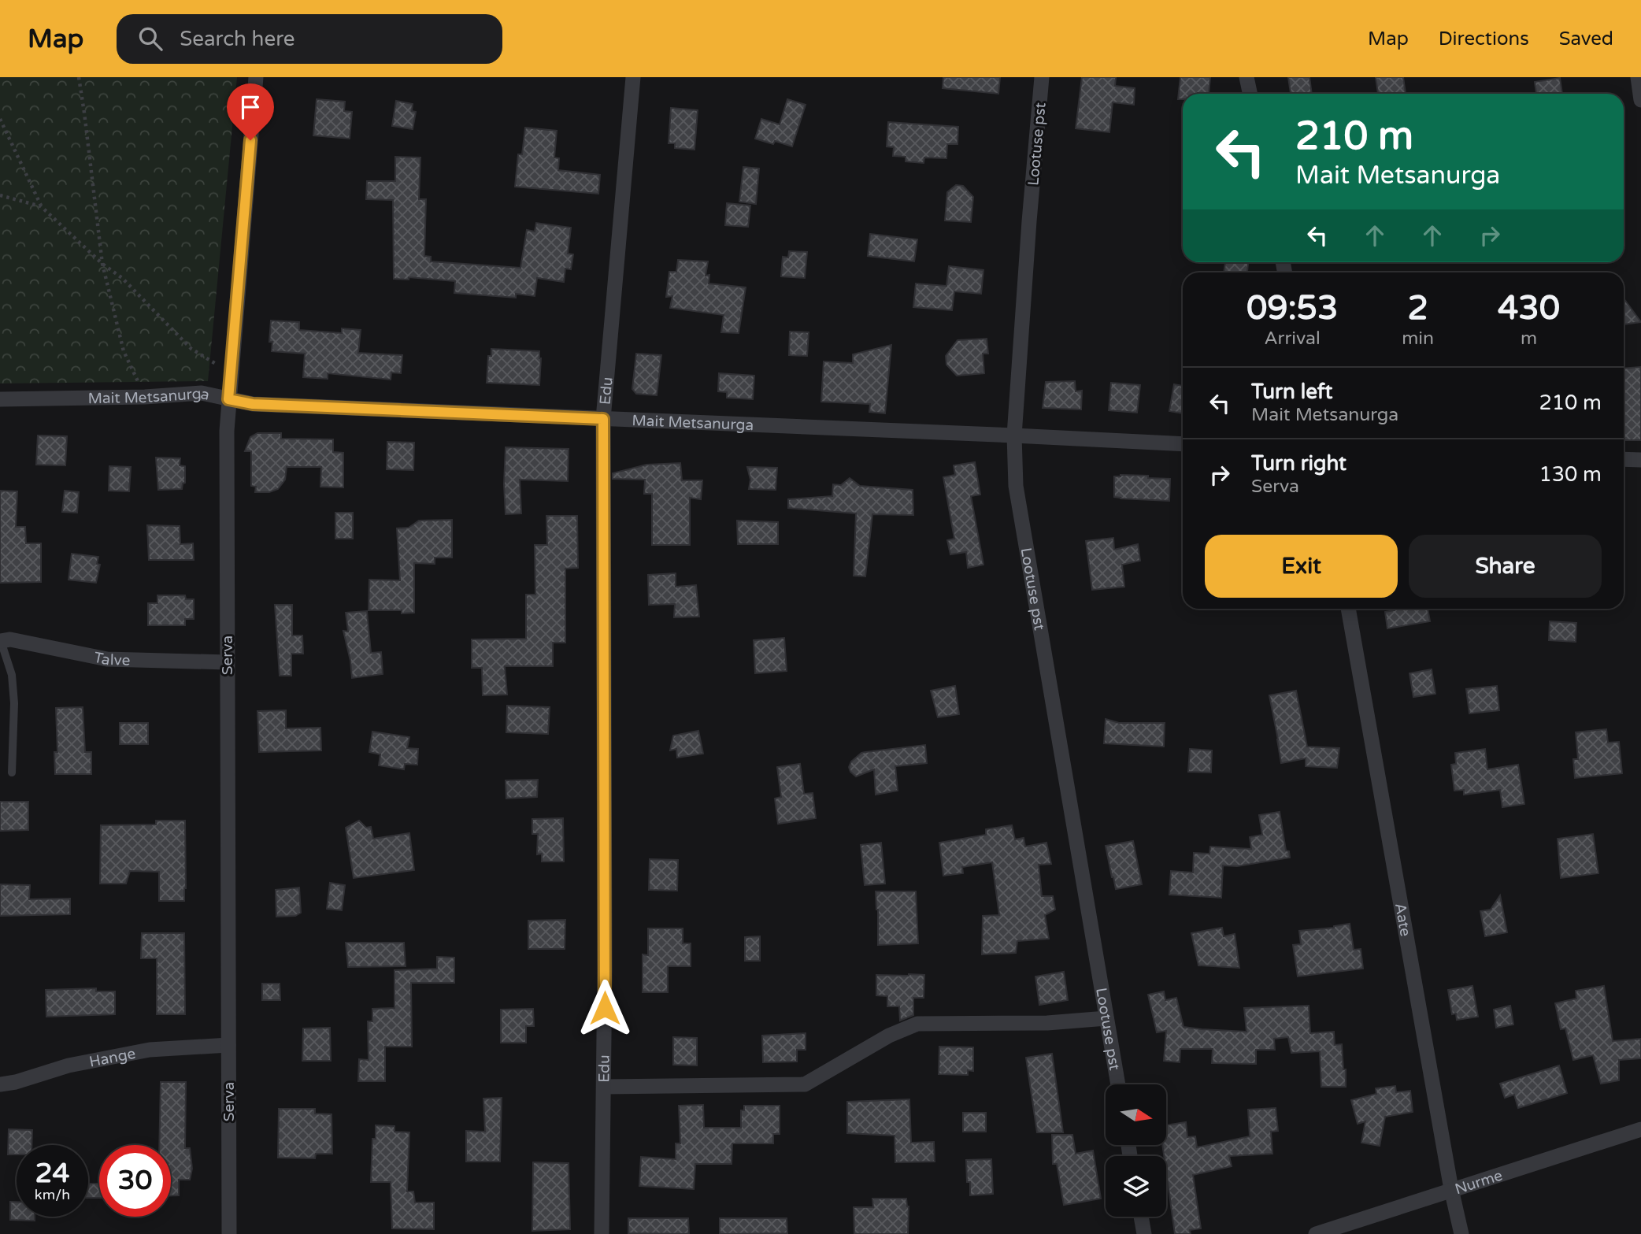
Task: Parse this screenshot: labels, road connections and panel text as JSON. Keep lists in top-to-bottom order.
{
  "streets": {
    "street": [
      "Lootuse pst",
      "Edu",
      "Mait Metsanurga",
      "Serva",
      "Talve",
      "Aate",
      "Hange",
      "Nurme"
    ]
  },
  "crossings": [
    ["Lootuse pst", "Mait Metsanurga"],
    ["Edu", "Mait Metsanurga"],
    ["Mait Metsanurga", "Serva"],
    ["Serva", "Talve"],
    ["Serva", "Hange"],
    ["Aate", "Nurme"]
  ],
  "north": "right",
  "page": {
    "header": "Map",
    "search": "Search here",
    "nav": ["Map", "Directions", "Saved"],
    "turn": ["210 m", "Mait Metsanurga"],
    "eta": [
      "09:53",
      "Arrival",
      "2",
      "min",
      "430",
      "m"
    ],
    "list": [
      {
        "name": "Turn left",
        "note": "Mait Metsanurga",
        "value": "210 m"
      },
      {
        "name": "Turn right",
        "note": "Serva",
        "value": "130 m"
      }
    ],
    "buttons": ["Exit", "Share"],
    "speed": "24 km/h",
    "limit": "30"
  }
}
